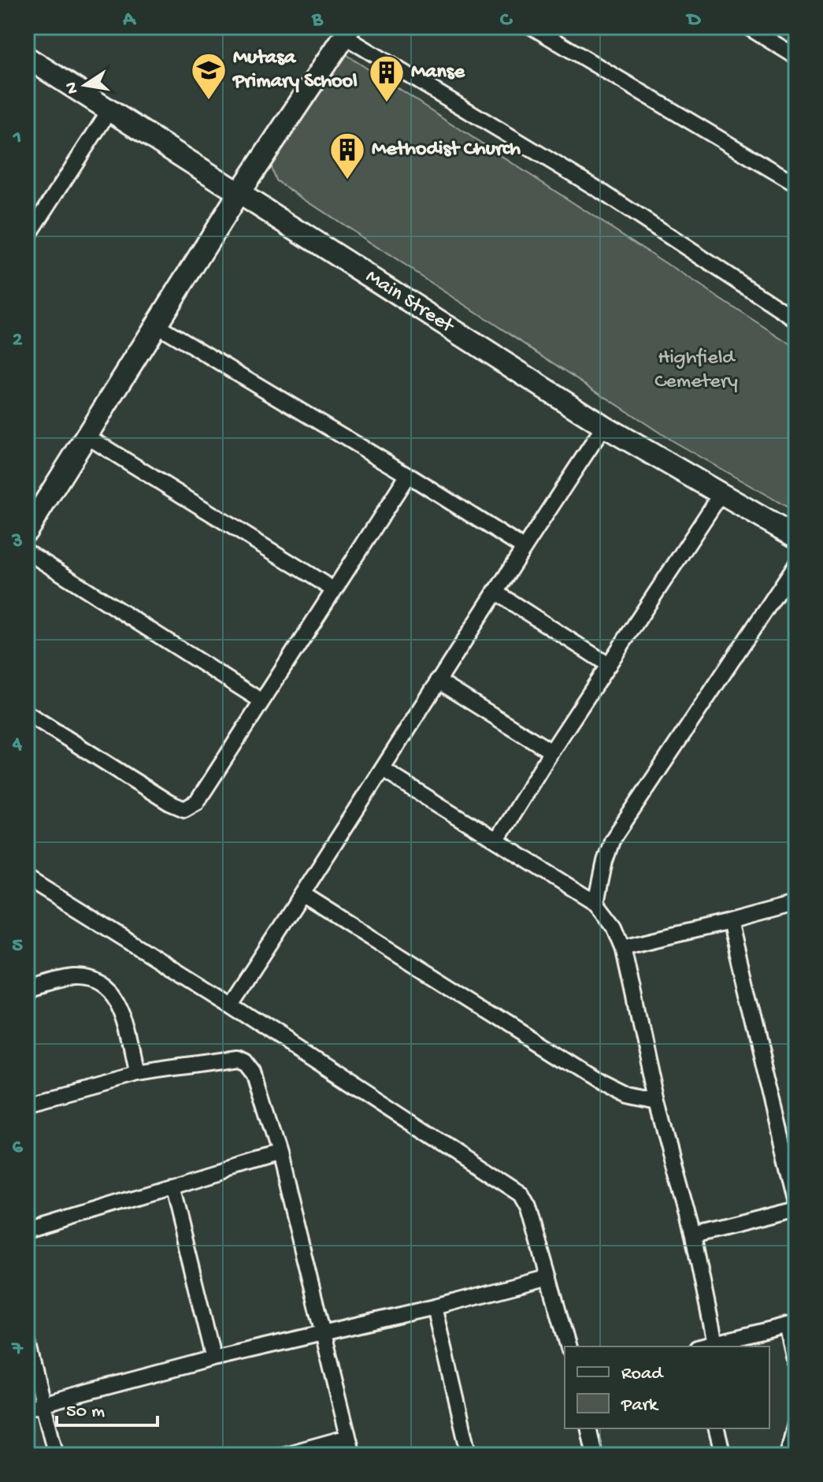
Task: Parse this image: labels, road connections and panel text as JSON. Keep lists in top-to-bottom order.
{
  "streets": {
    "street": ["Main Street"]
  },
  "parks": ["Highfield Cemetery"],
  "places": {
    "school or university": ["Mutasa Primary School"],
    "building": ["Manse", "Methodist Church"]
  },
  "legend": ["Road", "Park"],
  "scale_bar": "50 m",
  "north": "left",
  "grid": {
    "columns": [
      "A",
      "B",
      "C",
      "D"
    ],
    "rows": [
      "1",
      "2",
      "3",
      "4",
      "5",
      "6",
      "7"
    ]
  }
}
